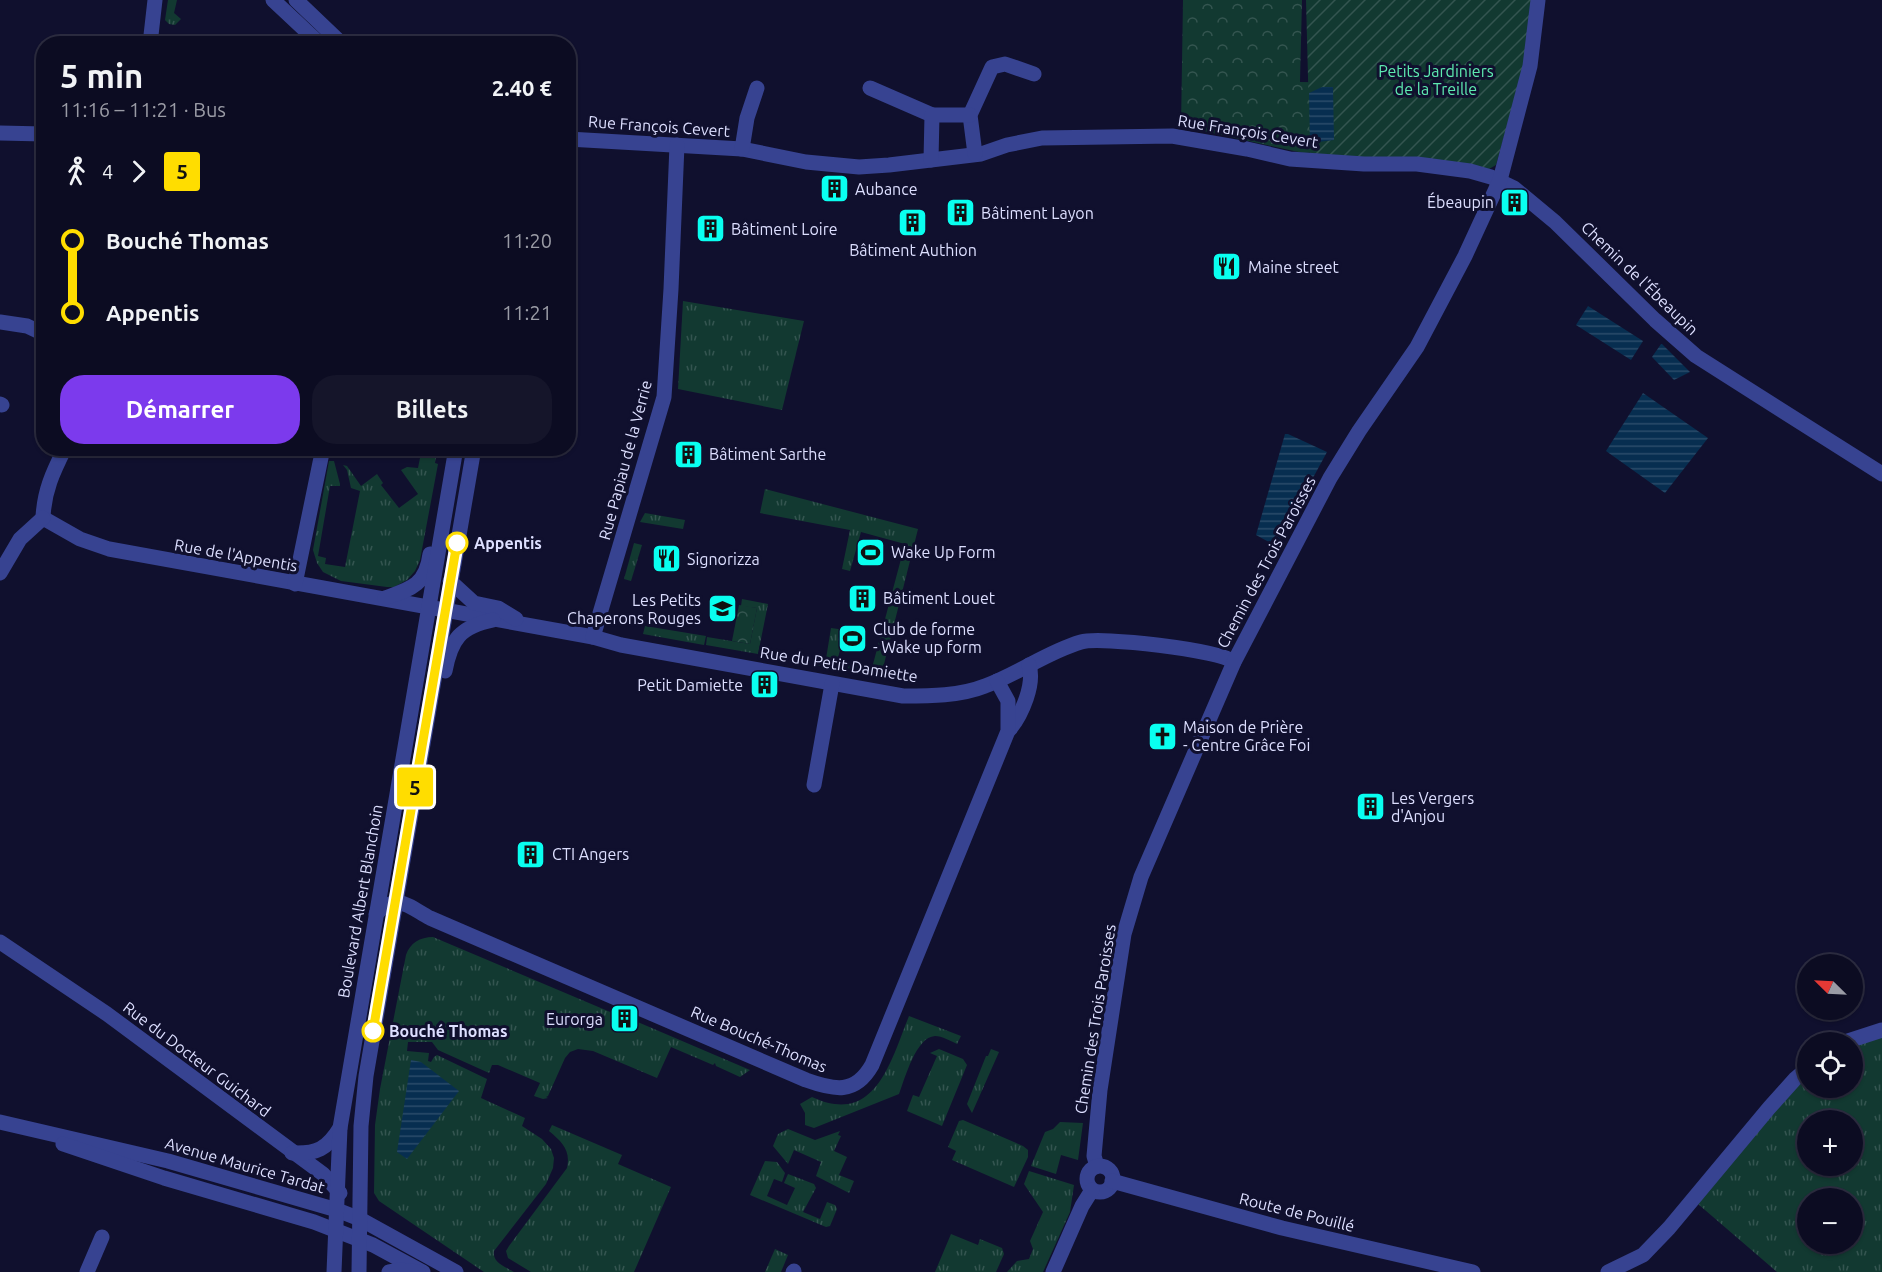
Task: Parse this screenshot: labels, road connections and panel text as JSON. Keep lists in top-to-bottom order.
{
  "streets": {
    "street": [
      "Rue François Cevert",
      "Chemin de l'Ébeaupin",
      "Rue Papiau de la Verrie",
      "Rue de l'Appentis",
      "Chemin des Trois Paroisses",
      "Rue du Petit Damiette",
      "Boulevard Albert Blanchoin",
      "Rue Bouché-Thomas",
      "Rue du Docteur Guichard",
      "Avenue Maurice Tardat",
      "Route de Pouillé"
    ]
  },
  "crossings": [
    ["Rue François Cevert", "Chemin de l'Ébeaupin"],
    ["Rue François Cevert", "Rue Papiau de la Verrie"],
    ["Rue François Cevert", "Chemin des Trois Paroisses"],
    ["Chemin de l'Ébeaupin", "Chemin des Trois Paroisses"],
    ["Rue Papiau de la Verrie", "Rue du Petit Damiette"],
    ["Rue de l'Appentis", "Rue du Petit Damiette"],
    ["Rue de l'Appentis", "Boulevard Albert Blanchoin"],
    ["Chemin des Trois Paroisses", "Rue du Petit Damiette"],
    ["Chemin des Trois Paroisses", "Route de Pouillé"],
    ["Rue du Petit Damiette", "Boulevard Albert Blanchoin"],
    ["Rue du Petit Damiette", "Rue Bouché-Thomas"],
    ["Boulevard Albert Blanchoin", "Rue Bouché-Thomas"],
    ["Boulevard Albert Blanchoin", "Rue du Docteur Guichard"],
    ["Boulevard Albert Blanchoin", "Avenue Maurice Tardat"],
    ["Rue du Docteur Guichard", "Avenue Maurice Tardat"]
  ],
  "parks": ["Petits Jardiniers de la Treille"],
  "places": {
    "building": [
      "Aubance",
      "Ébeaupin",
      "Bâtiment Layon",
      "Bâtiment Authion",
      "Bâtiment Loire",
      "Bâtiment Sarthe",
      "Bâtiment Louet",
      "Petit Damiette",
      "Les Vergers d'Anjou",
      "CTI Angers",
      "Eurorga"
    ],
    "restaurant": ["Maine street", "Signorizza"],
    "other": ["Appentis", "Bouché Thomas"],
    "sports": ["Wake Up Form", "Club de forme - Wake up form"],
    "school or university": ["Les Petits Chaperons Rouges"],
    "church": ["Maison de Prière - Centre Grâce Foi"]
  },
  "lines": ["bus line 5"],
  "north": "top left",
  "page": {
    "on_map": "5",
    "heading": ["5 min", "11:16 – 11:21 · Bus", "2.40 €"],
    "legs": ["4", "5"],
    "list": [
      {
        "name": "Bouché Thomas",
        "value": "11:20"
      },
      {
        "name": "Appentis",
        "value": "11:21"
      }
    ],
    "buttons": ["Démarrer", "Billets"],
    "map_buttons": ["+", "−"]
  }
}
